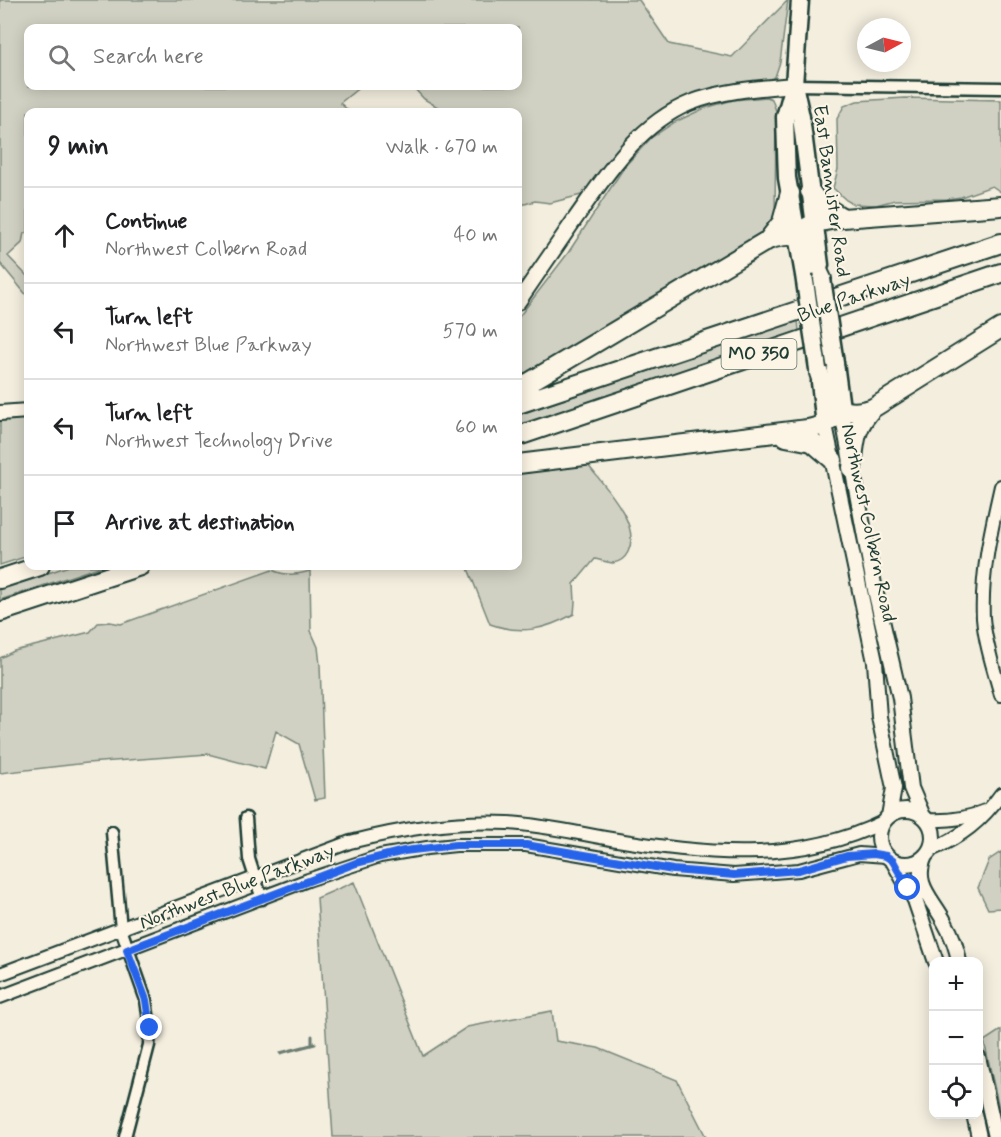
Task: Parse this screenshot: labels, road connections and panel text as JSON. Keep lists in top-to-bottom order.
{
  "streets": {
    "highway": ["Blue Parkway", "MO 350"],
    "main road": ["East Bannister Road", "Northwest Colbern Road"],
    "street": ["Northwest Blue Parkway"]
  },
  "crossings": [
    ["East Bannister Road", "Northwest Colbern Road"],
    ["Northwest Colbern Road", "Northwest Blue Parkway"]
  ],
  "north": "right",
  "page": {
    "search": "Search here",
    "heading": ["9 min", "Walk · 670 m"],
    "list": [
      ["Continue", "Northwest Colbern Road", "40 m"],
      ["Turn left", "Northwest Blue Parkway", "570 m"],
      ["Turn left", "Northwest Technology Drive", "60 m"],
      "Arrive at destination"
    ],
    "map_buttons": ["+", "−"]
  }
}
